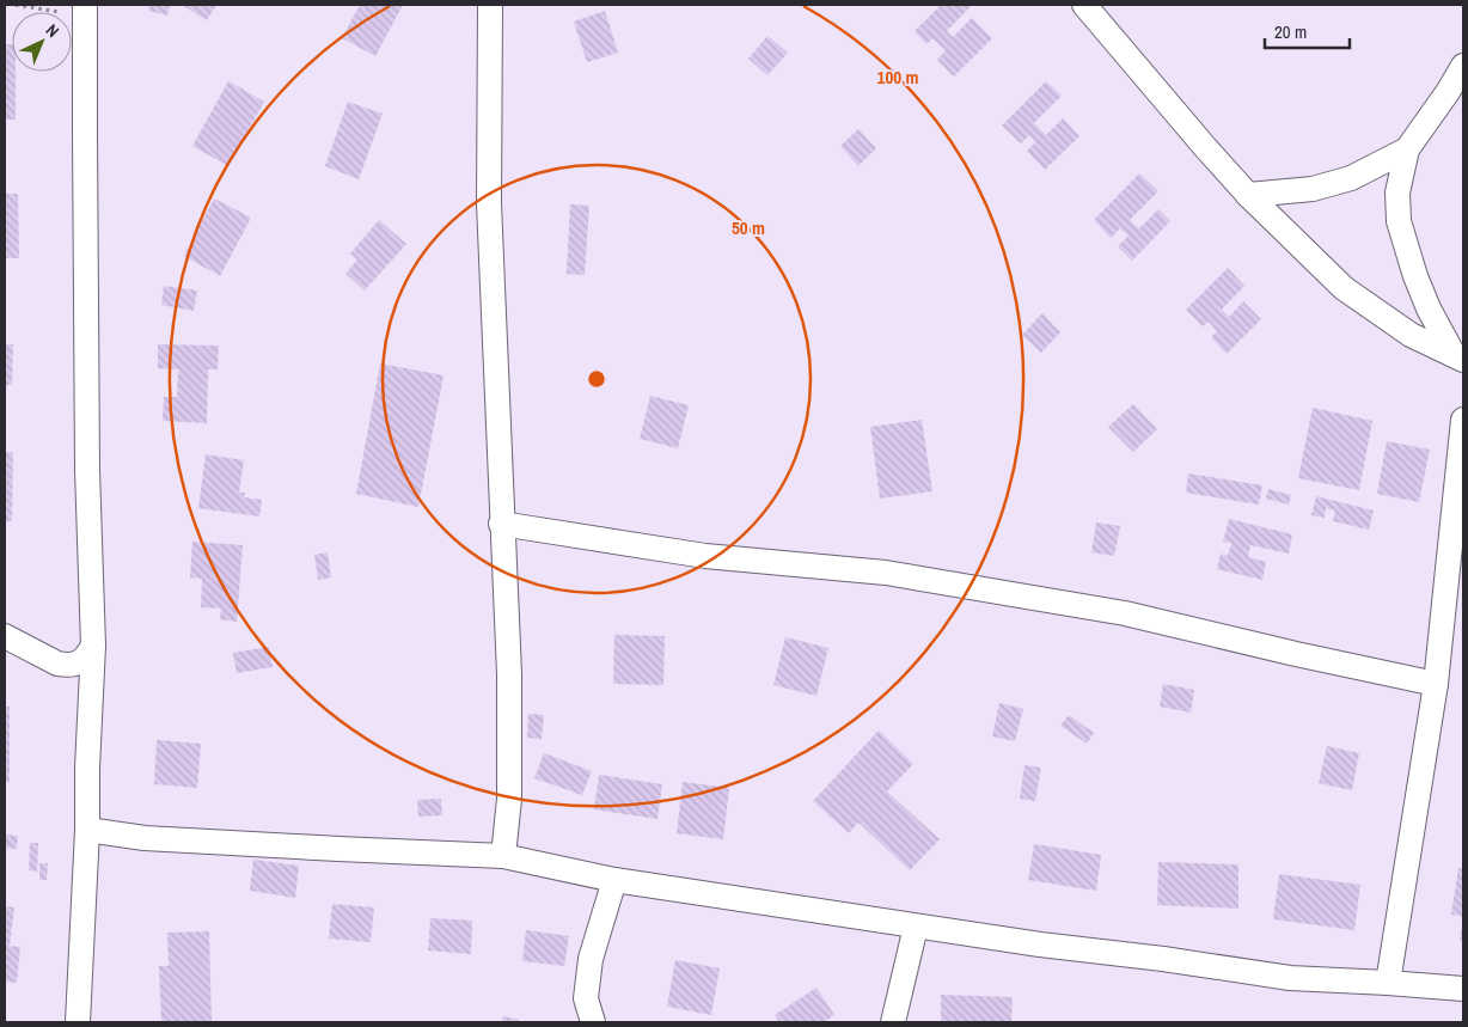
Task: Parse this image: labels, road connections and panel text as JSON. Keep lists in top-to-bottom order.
{
  "scale_bar": "20 m",
  "north": "top right",
  "rings": ["100 m", "50 m"]
}
